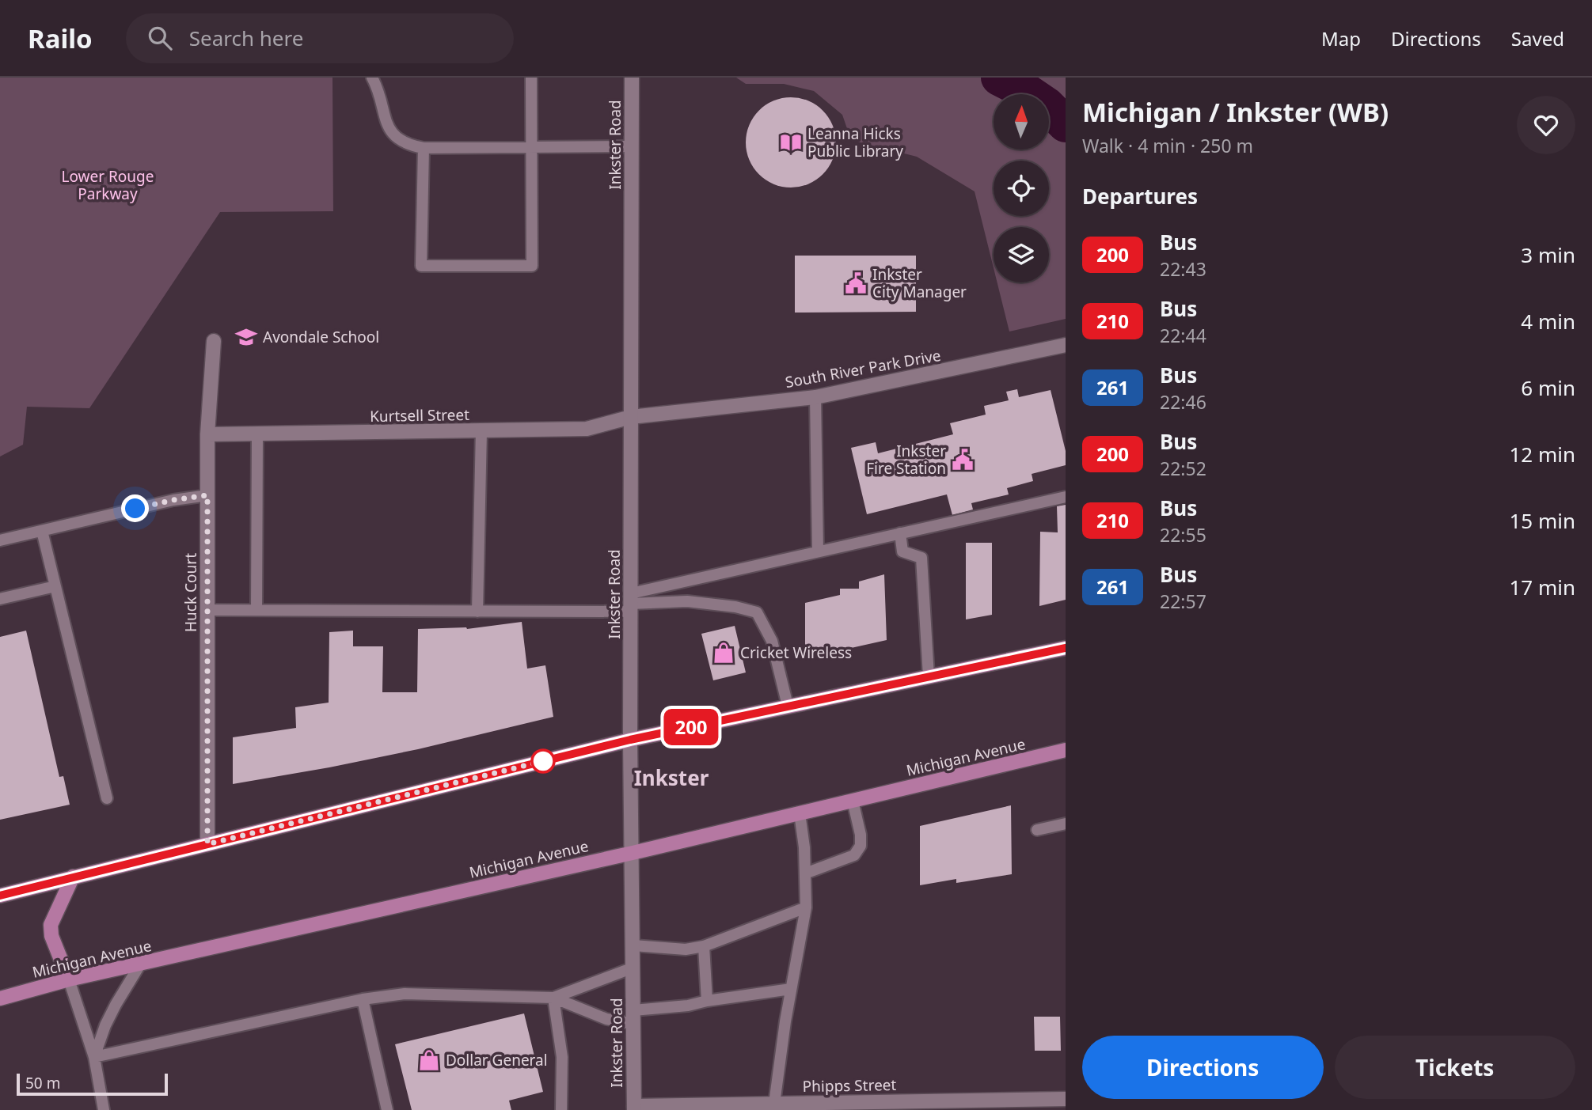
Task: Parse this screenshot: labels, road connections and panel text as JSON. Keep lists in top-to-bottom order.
{
  "streets": {
    "main road": ["Michigan Avenue"],
    "street": [
      "Inkster Road",
      "South River Park Drive",
      "Kurtsell Street",
      "Huck Court",
      "Phipps Street"
    ]
  },
  "crossings": [
    ["Inkster Road", "South River Park Drive"],
    ["Inkster Road", "Kurtsell Street"],
    ["Inkster Road", "Michigan Avenue"],
    ["Inkster Road", "Phipps Street"],
    ["South River Park Drive", "Kurtsell Street"],
    ["Kurtsell Street", "Huck Court"]
  ],
  "districts": ["Inkster"],
  "parks": ["Lower Rouge Parkway"],
  "places": {
    "library": ["Leanna Hicks Public Library"],
    "public building": ["Inkster City Manager", "Inkster Fire Station"],
    "school or university": ["Avondale School"],
    "shop": ["Cricket Wireless", "Dollar General"]
  },
  "lines": ["bus line 200"],
  "scale_bar": "50 m",
  "north": "top",
  "page": {
    "header": "Railo",
    "search": "Search here",
    "nav": ["Map", "Directions", "Saved"],
    "on_map": "200",
    "heading": [
      ["Michigan / Inkster (WB)", "Walk · 4 min · 250 m"],
      "Departures"
    ],
    "list": [
      {
        "mark": "200",
        "name": "Bus",
        "note": "22:43",
        "value": "3 min"
      },
      {
        "mark": "210",
        "name": "Bus",
        "note": "22:44",
        "value": "4 min"
      },
      {
        "mark": "261",
        "name": "Bus",
        "note": "22:46",
        "value": "6 min"
      },
      {
        "mark": "200",
        "name": "Bus",
        "note": "22:52",
        "value": "12 min"
      },
      {
        "mark": "210",
        "name": "Bus",
        "note": "22:55",
        "value": "15 min"
      },
      {
        "mark": "261",
        "name": "Bus",
        "note": "22:57",
        "value": "17 min"
      }
    ],
    "buttons": ["Directions", "Tickets"],
    "scale": "50 m"
  }
}
